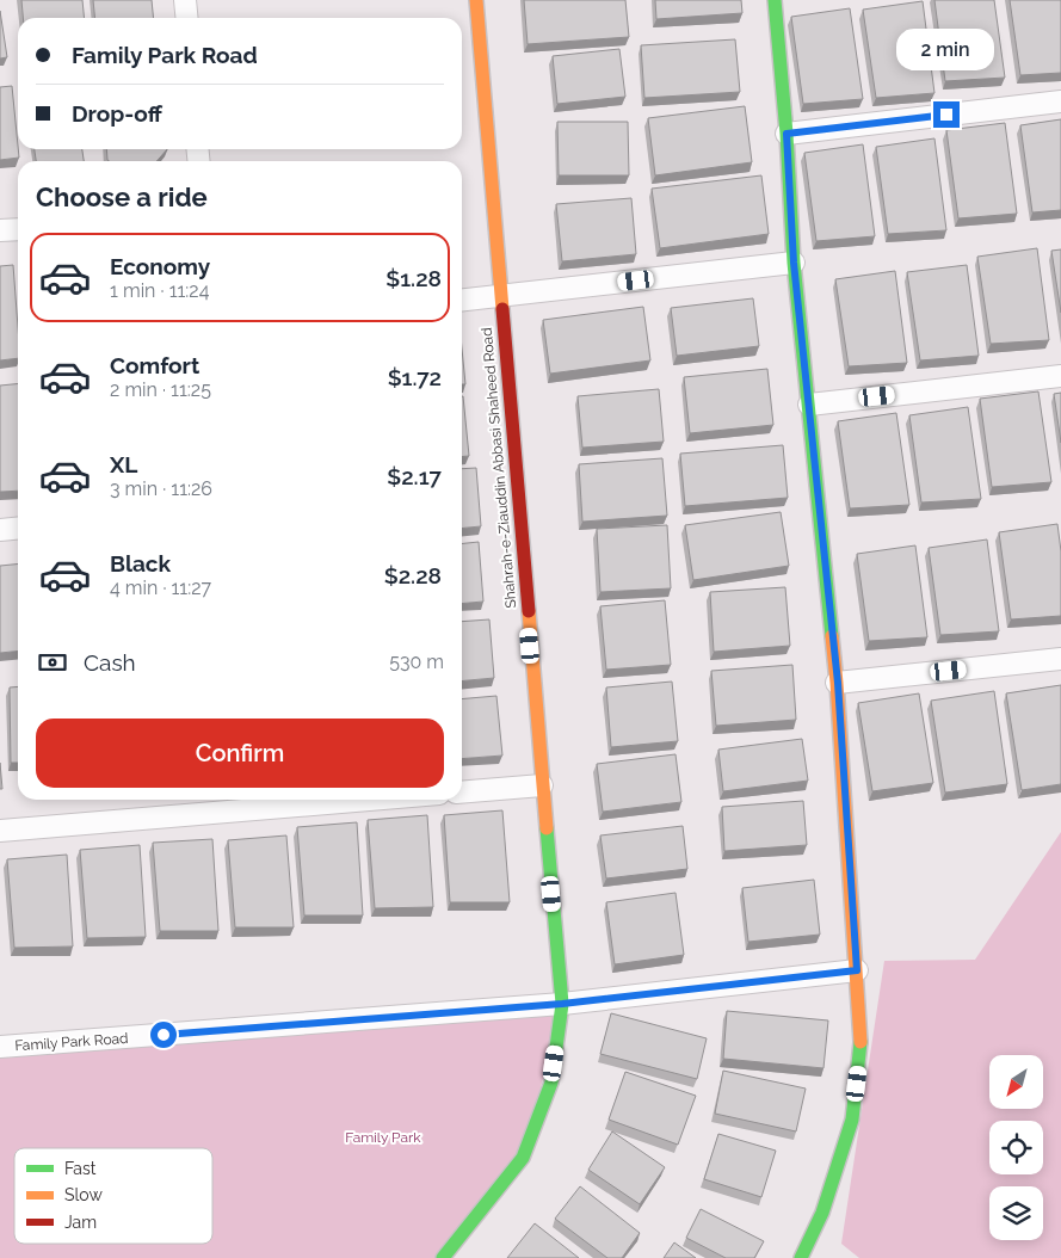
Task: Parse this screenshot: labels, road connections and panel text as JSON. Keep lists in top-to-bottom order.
{
  "streets": {
    "street": ["Shahrah-e-Ziauddin Abbasi Shaheed Road", "Family Park Road"]
  },
  "crossings": [
    ["Shahrah-e-Ziauddin Abbasi Shaheed Road", "Family Park Road"]
  ],
  "parks": ["Family Park"],
  "legend": ["Fast", "Slow", "Jam"],
  "north": "bottom left",
  "page": {
    "banner": ["Family Park Road", "Drop-off"],
    "bubble": "2 min",
    "heading": "Choose a ride",
    "list": [
      {
        "name": "Economy",
        "note": "1 min · 11:24",
        "value": "$1.28"
      },
      {
        "name": "Comfort",
        "note": "2 min · 11:25",
        "value": "$1.72"
      },
      {
        "name": "XL",
        "note": "3 min · 11:26",
        "value": "$2.17"
      },
      {
        "name": "Black",
        "note": "4 min · 11:27",
        "value": "$2.28"
      }
    ],
    "pay": ["Cash", "530 m"],
    "buttons": "Confirm"
  }
}
